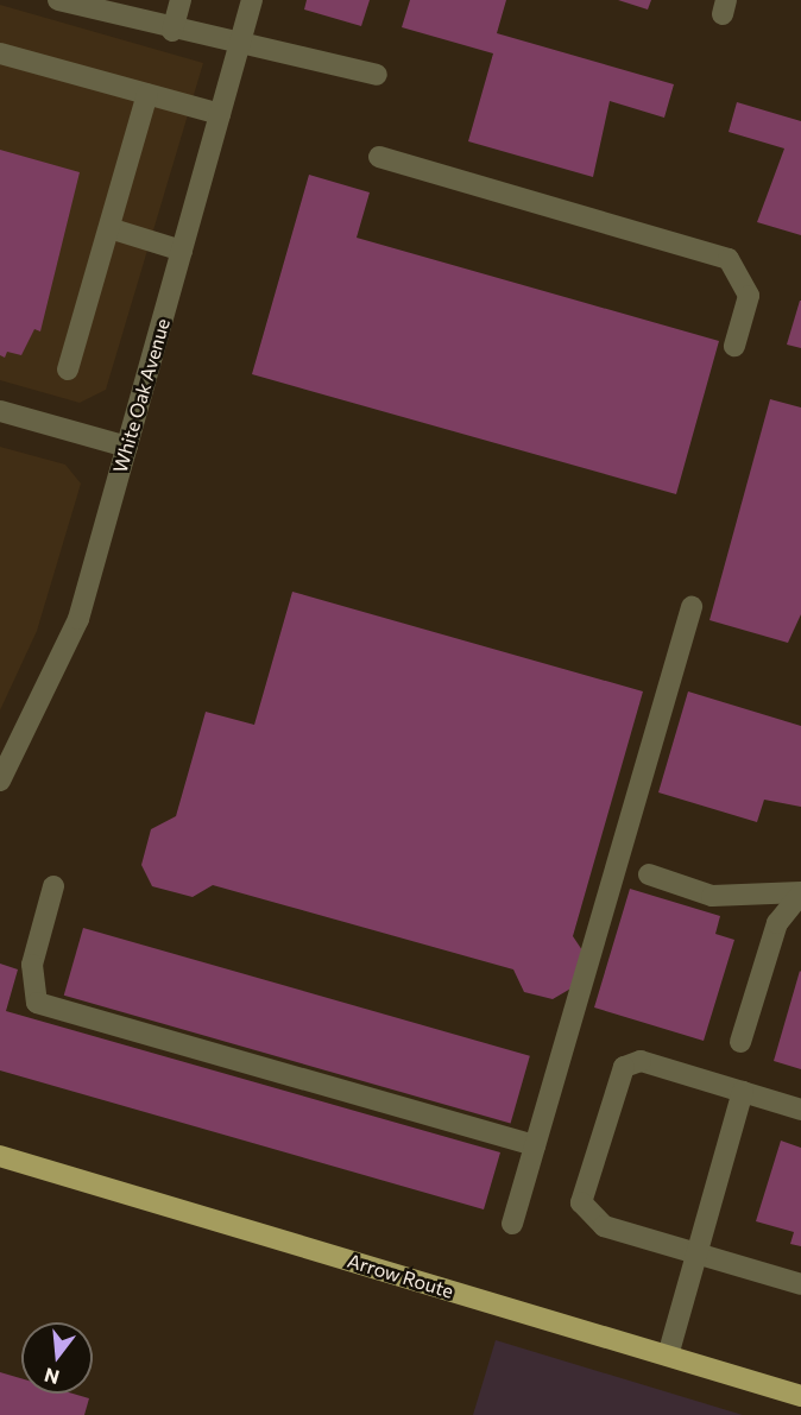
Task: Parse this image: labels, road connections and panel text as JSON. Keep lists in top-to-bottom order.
{
  "streets": {
    "main road": ["Arrow Route"],
    "street": ["White Oak Avenue"]
  },
  "north": "bottom"
}
